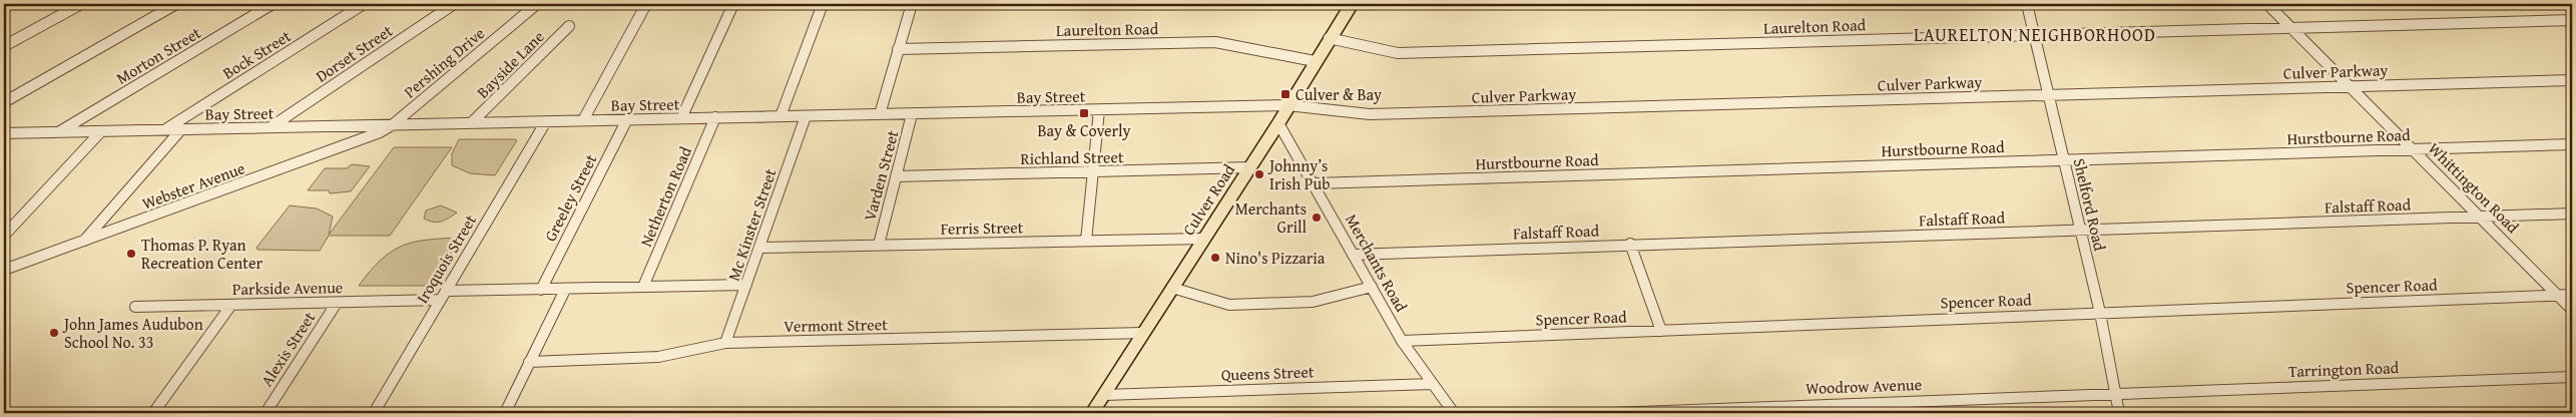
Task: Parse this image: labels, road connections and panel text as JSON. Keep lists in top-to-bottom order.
{
  "streets": {
    "main road": ["Culver Road"],
    "street": [
      "Laurelton Road",
      "Dorset Street",
      "Bock Street",
      "Morton Street",
      "Pershing Drive",
      "Bayside Lane",
      "Culver Parkway",
      "Bay Street",
      "Hurstbourne Road",
      "Richland Street",
      "Varden Street",
      "Webster Avenue",
      "Whittington Road",
      "Netherton Road",
      "Greeley Street",
      "Shelford Road",
      "Falstaff Road",
      "Mc Kinster Street",
      "Ferris Street",
      "Iroquois Street",
      "Merchants Road",
      "Spencer Road",
      "Parkside Avenue",
      "Vermont Street",
      "Alexis Street",
      "Tarrington Road",
      "Queens Street",
      "Woodrow Avenue"
    ]
  },
  "crossings": [
    ["Laurelton Road", "Whittington Road"],
    ["Laurelton Road", "Culver Road"],
    ["Laurelton Road", "Shelford Road"],
    ["Dorset Street", "Bay Street"],
    ["Bock Street", "Bay Street"],
    ["Morton Street", "Bay Street"],
    ["Pershing Drive", "Bay Street"],
    ["Pershing Drive", "Webster Avenue"],
    ["Bayside Lane", "Bay Street"],
    ["Culver Parkway", "Bay Street"],
    ["Culver Parkway", "Whittington Road"],
    ["Culver Parkway", "Culver Road"],
    ["Culver Parkway", "Shelford Road"],
    ["Bay Street", "Varden Street"],
    ["Bay Street", "Webster Avenue"],
    ["Bay Street", "Netherton Road"],
    ["Bay Street", "Greeley Street"],
    ["Bay Street", "Culver Road"],
    ["Bay Street", "Mc Kinster Street"],
    ["Bay Street", "Iroquois Street"],
    ["Hurstbourne Road", "Whittington Road"],
    ["Hurstbourne Road", "Shelford Road"],
    ["Hurstbourne Road", "Merchants Road"],
    ["Richland Street", "Varden Street"],
    ["Richland Street", "Culver Road"],
    ["Varden Street", "Ferris Street"],
    ["Whittington Road", "Falstaff Road"],
    ["Whittington Road", "Spencer Road"],
    ["Netherton Road", "Parkside Avenue"],
    ["Greeley Street", "Parkside Avenue"],
    ["Culver Road", "Ferris Street"],
    ["Culver Road", "Merchants Road"],
    ["Culver Road", "Vermont Street"],
    ["Culver Road", "Queens Street"],
    ["Shelford Road", "Falstaff Road"],
    ["Shelford Road", "Spencer Road"],
    ["Shelford Road", "Tarrington Road"],
    ["Shelford Road", "Woodrow Avenue"],
    ["Falstaff Road", "Merchants Road"],
    ["Mc Kinster Street", "Ferris Street"],
    ["Mc Kinster Street", "Parkside Avenue"],
    ["Mc Kinster Street", "Vermont Street"],
    ["Iroquois Street", "Parkside Avenue"],
    ["Merchants Road", "Spencer Road"],
    ["Merchants Road", "Queens Street"],
    ["Parkside Avenue", "Alexis Street"],
    ["Tarrington Road", "Woodrow Avenue"]
  ],
  "districts": ["LAURELTON NEIGHBORHOOD"],
  "places": {
    "transit": ["Culver & Bay", "Bay & Coverly"],
    "other": [
      "Johnny’s Irish Pub",
      "Merchants Grill",
      "Thomas P. Ryan Recreation Center",
      "Nino's Pizzaria",
      "John James Audubon School No. 33"
    ]
  }
}
